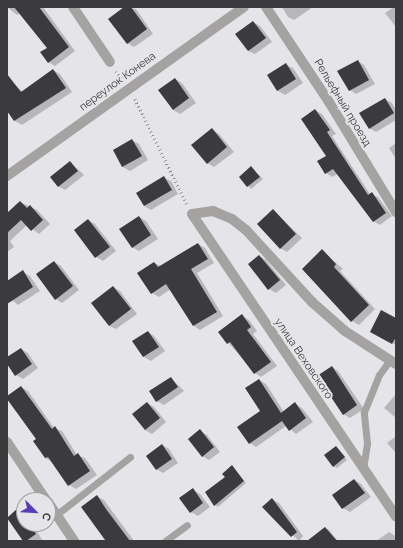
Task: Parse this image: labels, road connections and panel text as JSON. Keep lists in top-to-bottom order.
{
  "streets": {
    "street": ["переулок Конева", "Рельефный проезд", "улица Веховского"]
  },
  "north": "bottom right"
}
